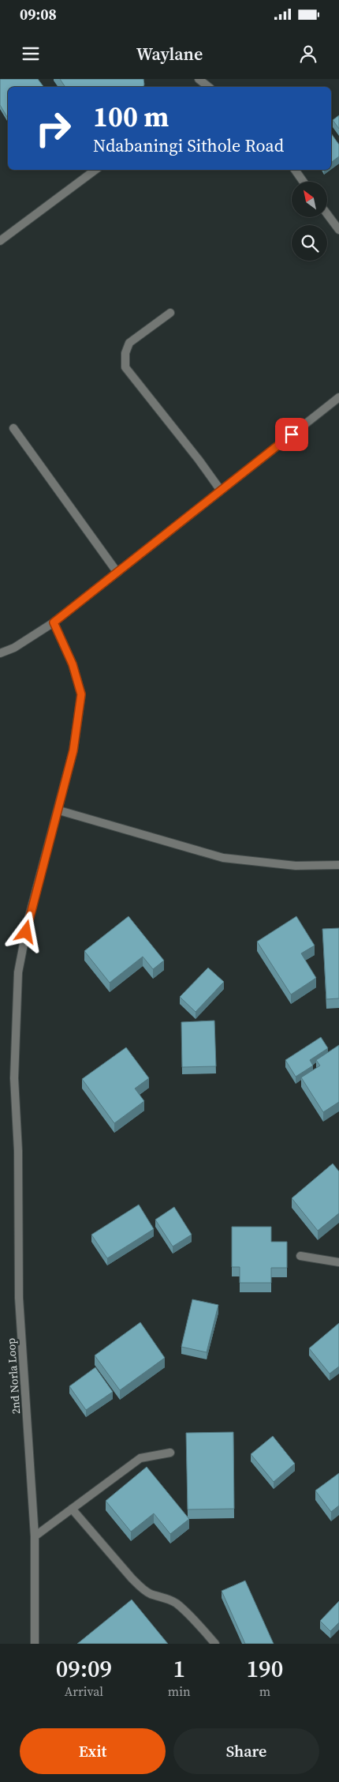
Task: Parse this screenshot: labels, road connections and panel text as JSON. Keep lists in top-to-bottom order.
{
  "streets": {
    "street": ["2nd Norla Loop"]
  },
  "north": "top left",
  "page": {
    "status": "09:08",
    "header": "Waylane",
    "turn": ["100 m", "Ndabaningi Sithole Road"],
    "eta": [
      "09:09",
      "Arrival",
      "1",
      "min",
      "190",
      "m"
    ],
    "buttons": ["Exit", "Share"]
  }
}
